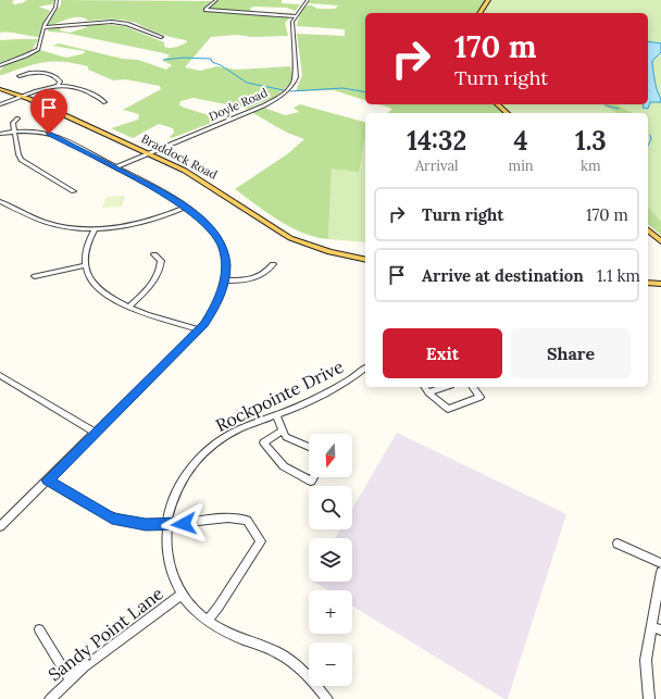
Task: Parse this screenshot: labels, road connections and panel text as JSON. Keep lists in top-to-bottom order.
{
  "streets": {
    "main road": ["Braddock Road"],
    "street": ["Doyle Road", "Rockpointe Drive", "Sandy Point Lane"]
  },
  "crossings": [
    ["Doyle Road", "Braddock Road"],
    ["Rockpointe Drive", "Sandy Point Lane"]
  ],
  "north": "bottom",
  "page": {
    "turn": ["170 m", "Turn right"],
    "eta": [
      "14:32",
      "Arrival",
      "4",
      "min",
      "1.3",
      "km"
    ],
    "list": [
      {
        "name": "Turn right",
        "value": "170 m"
      },
      {
        "name": "Arrive at destination",
        "value": "1.1 km"
      }
    ],
    "buttons": ["Exit", "Share"],
    "map_buttons": ["+", "−"]
  }
}
